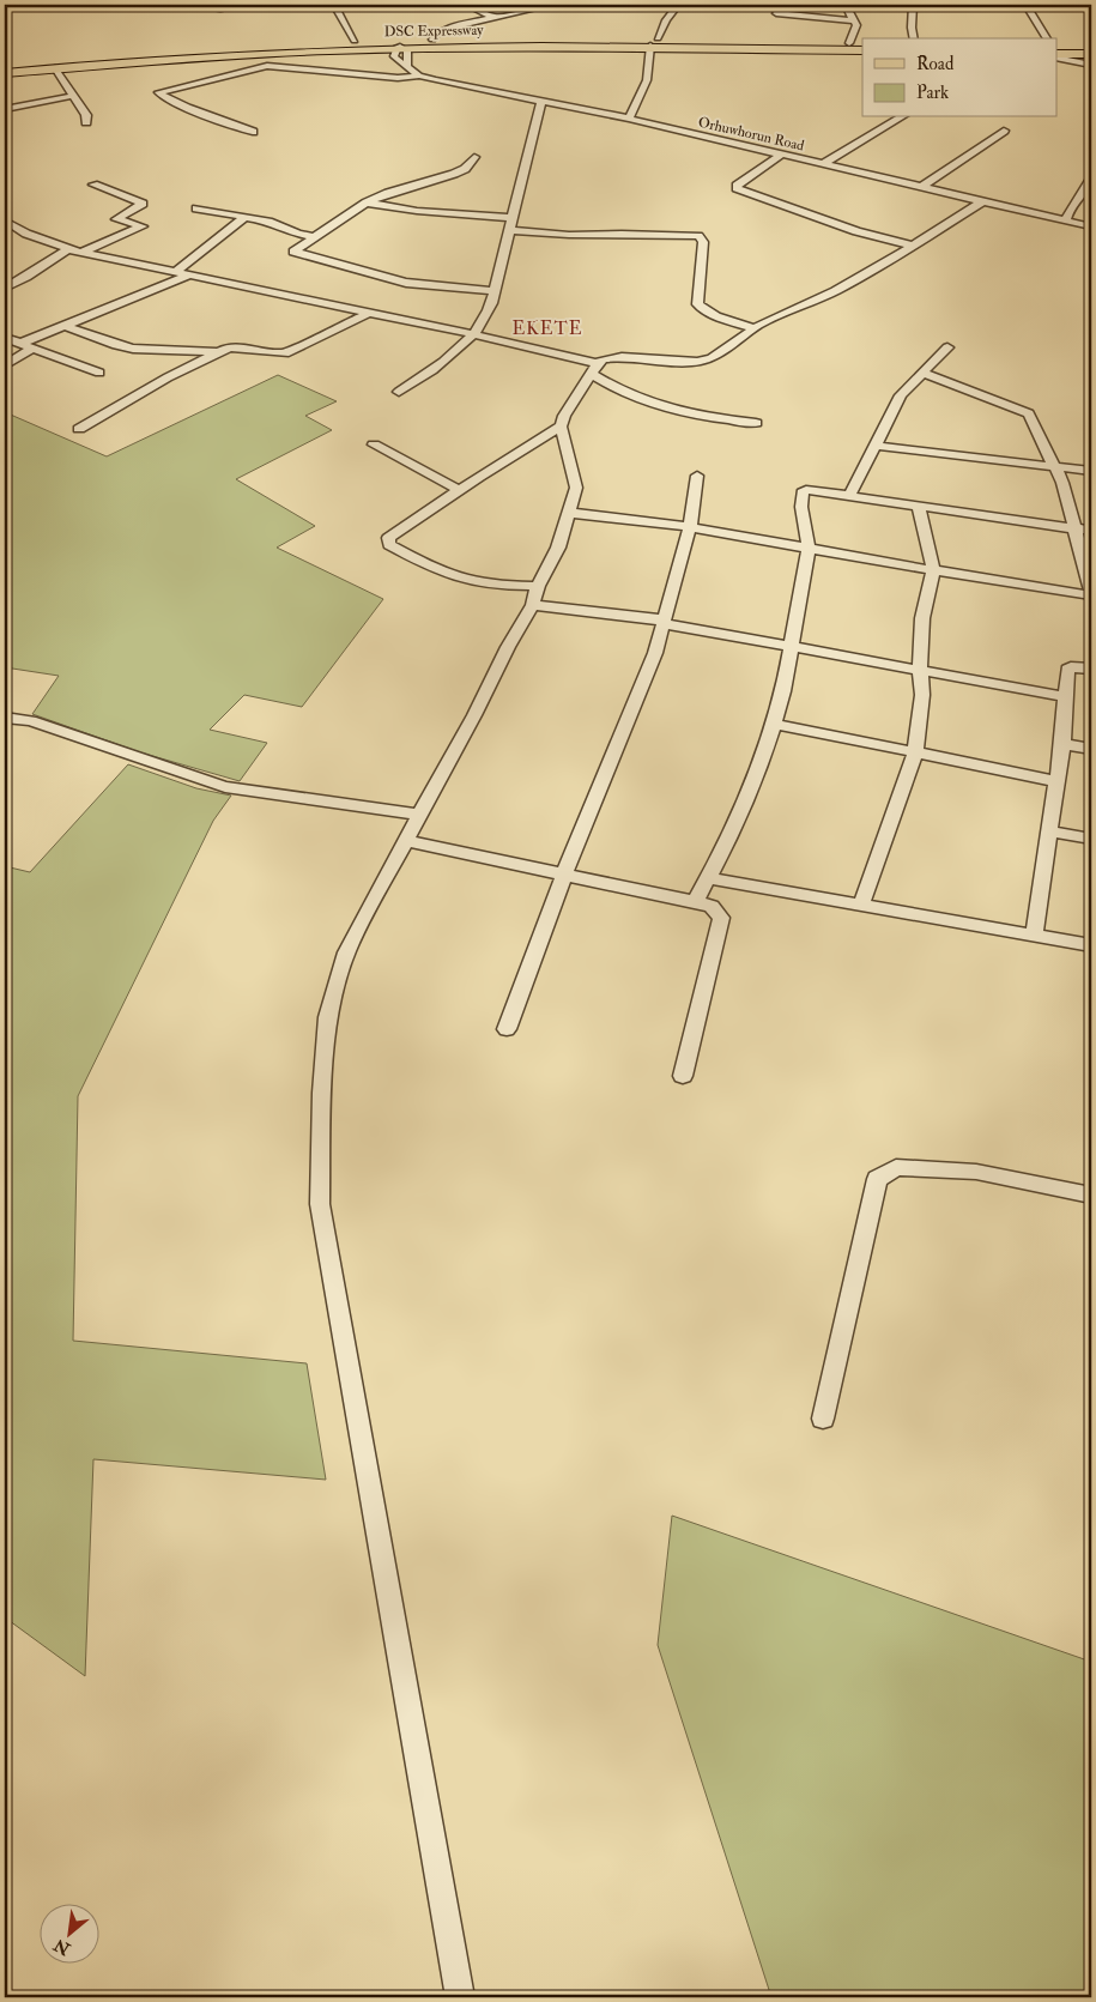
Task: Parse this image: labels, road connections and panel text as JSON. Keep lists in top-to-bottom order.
{
  "streets": {
    "main road": ["DSC Expressway"],
    "street": ["Orhuwhorun Road"]
  },
  "districts": ["EKETE"],
  "legend": ["Road", "Park"],
  "north": "bottom left"
}
